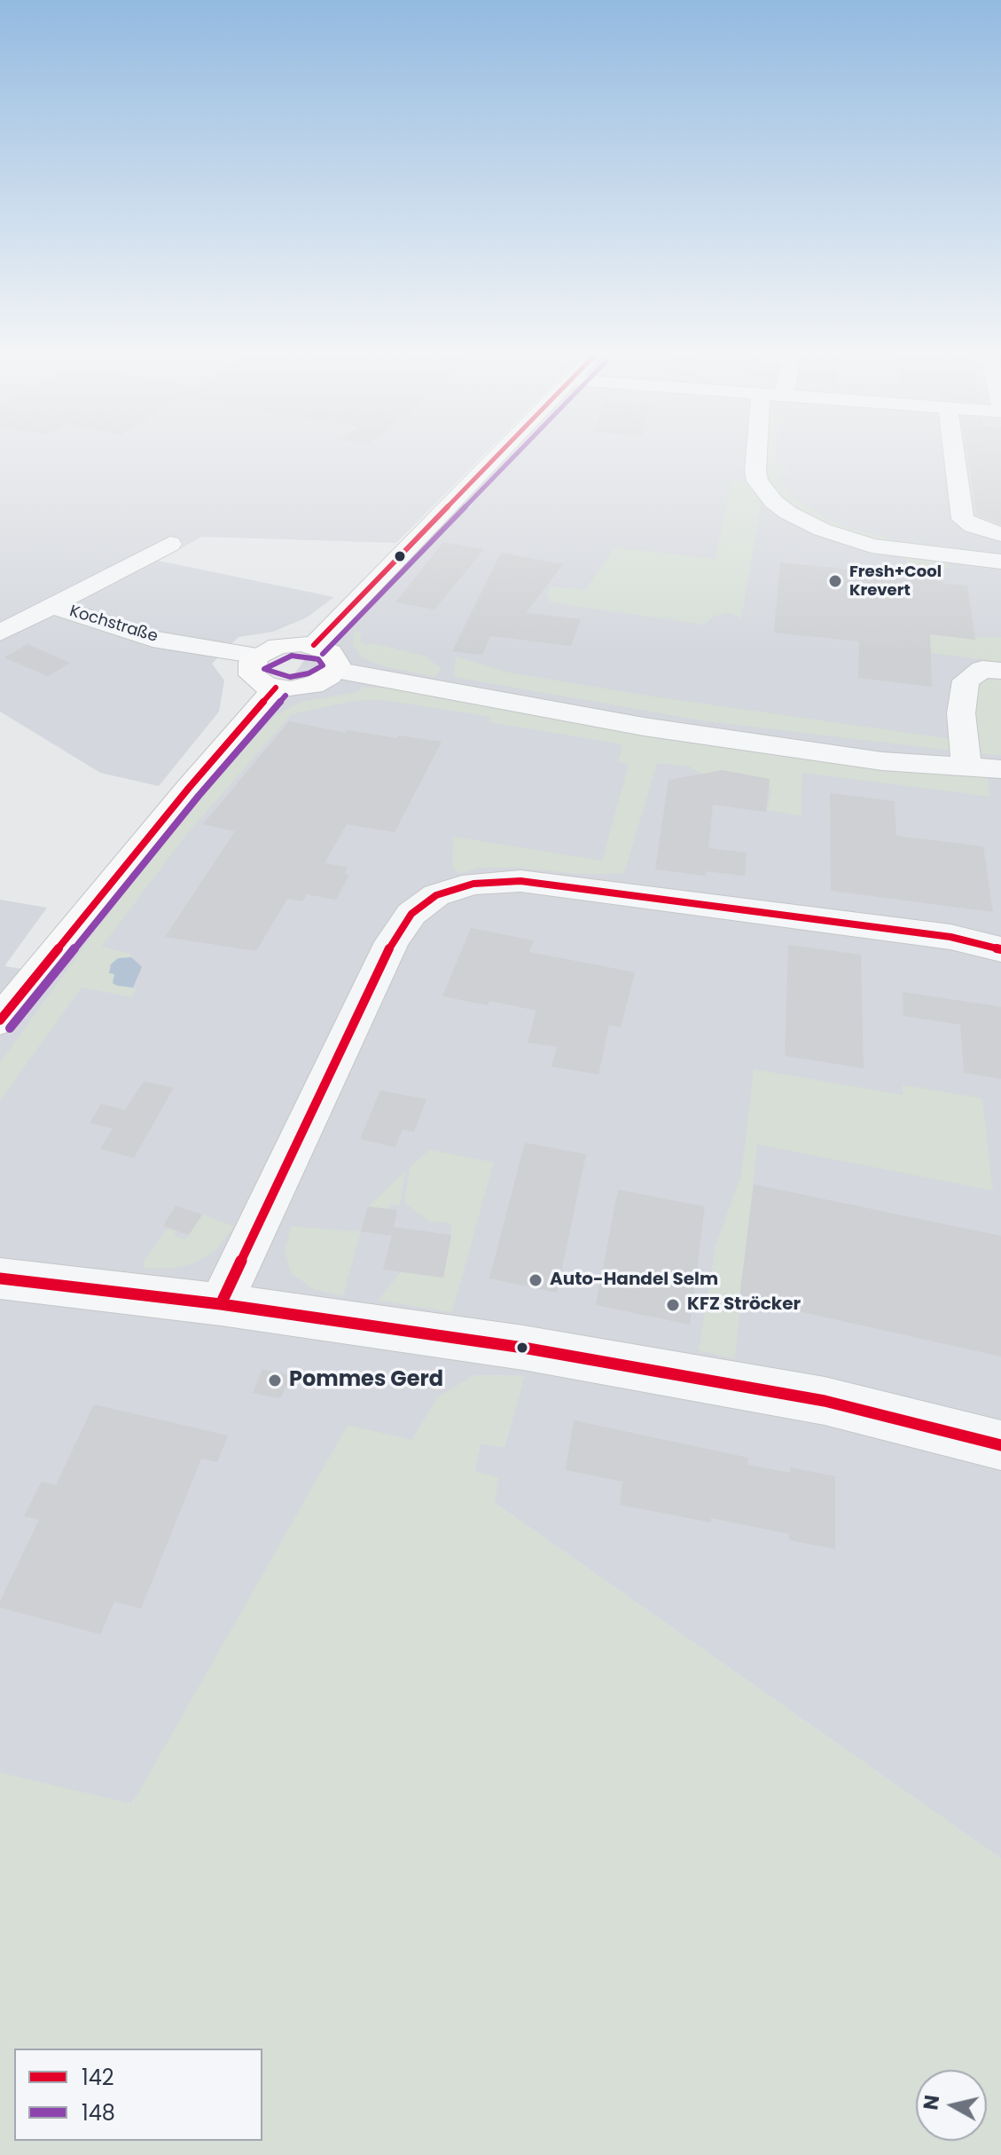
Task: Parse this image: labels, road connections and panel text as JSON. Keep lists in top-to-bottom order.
{
  "streets": {
    "street": ["Kochstraße"]
  },
  "places": [
    "Fresh+Cool Krevert",
    "Auto-Handel Selm",
    "KFZ Ströcker",
    "Pommes Gerd"
  ],
  "lines": ["transit line 142", "transit line 148"],
  "legend": ["142", "148"],
  "north": "left"
}
